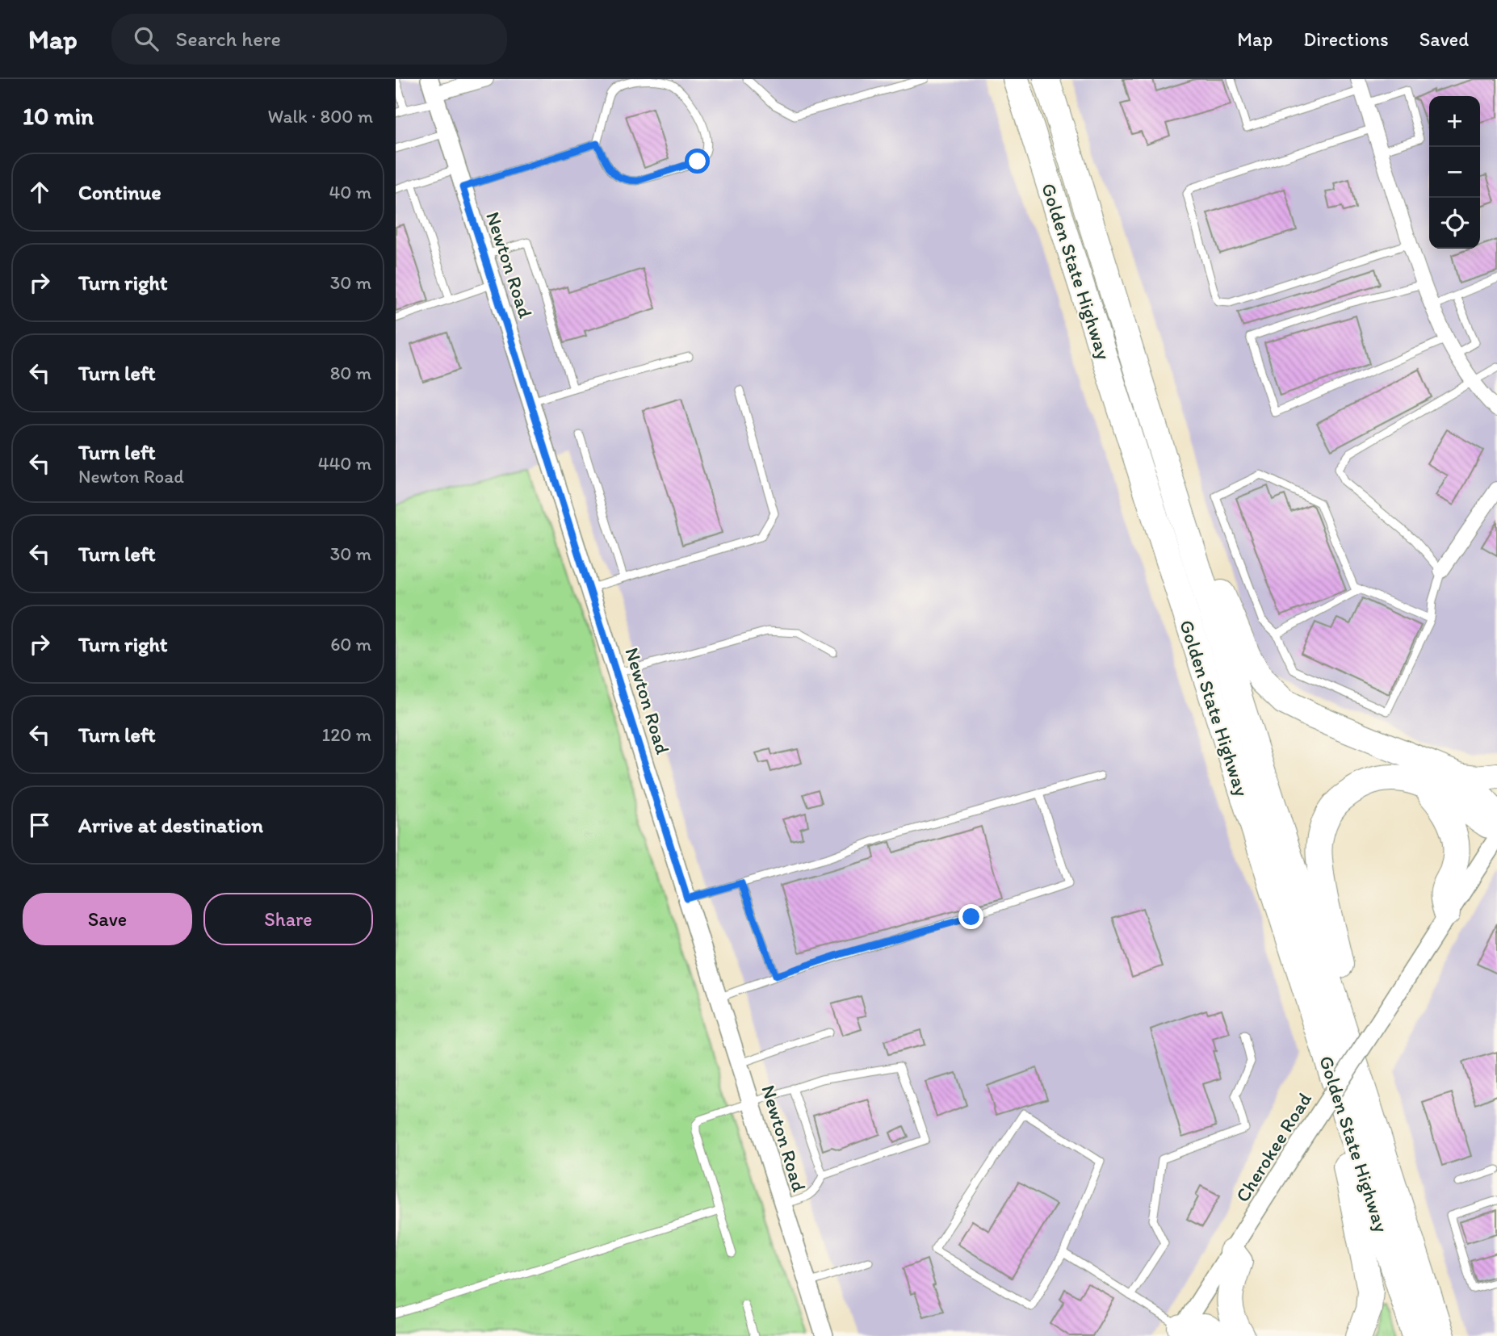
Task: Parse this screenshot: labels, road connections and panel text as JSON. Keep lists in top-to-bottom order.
{
  "streets": {
    "highway": ["Golden State Highway"],
    "street": ["Newton Road", "Cherokee Road"]
  },
  "page": {
    "header": "Map",
    "search": "Search here",
    "nav": ["Map", "Directions", "Saved"],
    "heading": ["10 min", "Walk · 800 m"],
    "map_buttons": ["+", "−"],
    "list": [
      ["Continue", "40 m"],
      ["Turn right", "30 m"],
      ["Turn left", "80 m"],
      ["Turn left", "Newton Road", "440 m"],
      ["Turn left", "30 m"],
      ["Turn right", "60 m"],
      ["Turn left", "120 m"],
      "Arrive at destination"
    ],
    "buttons": ["Save", "Share"]
  }
}
